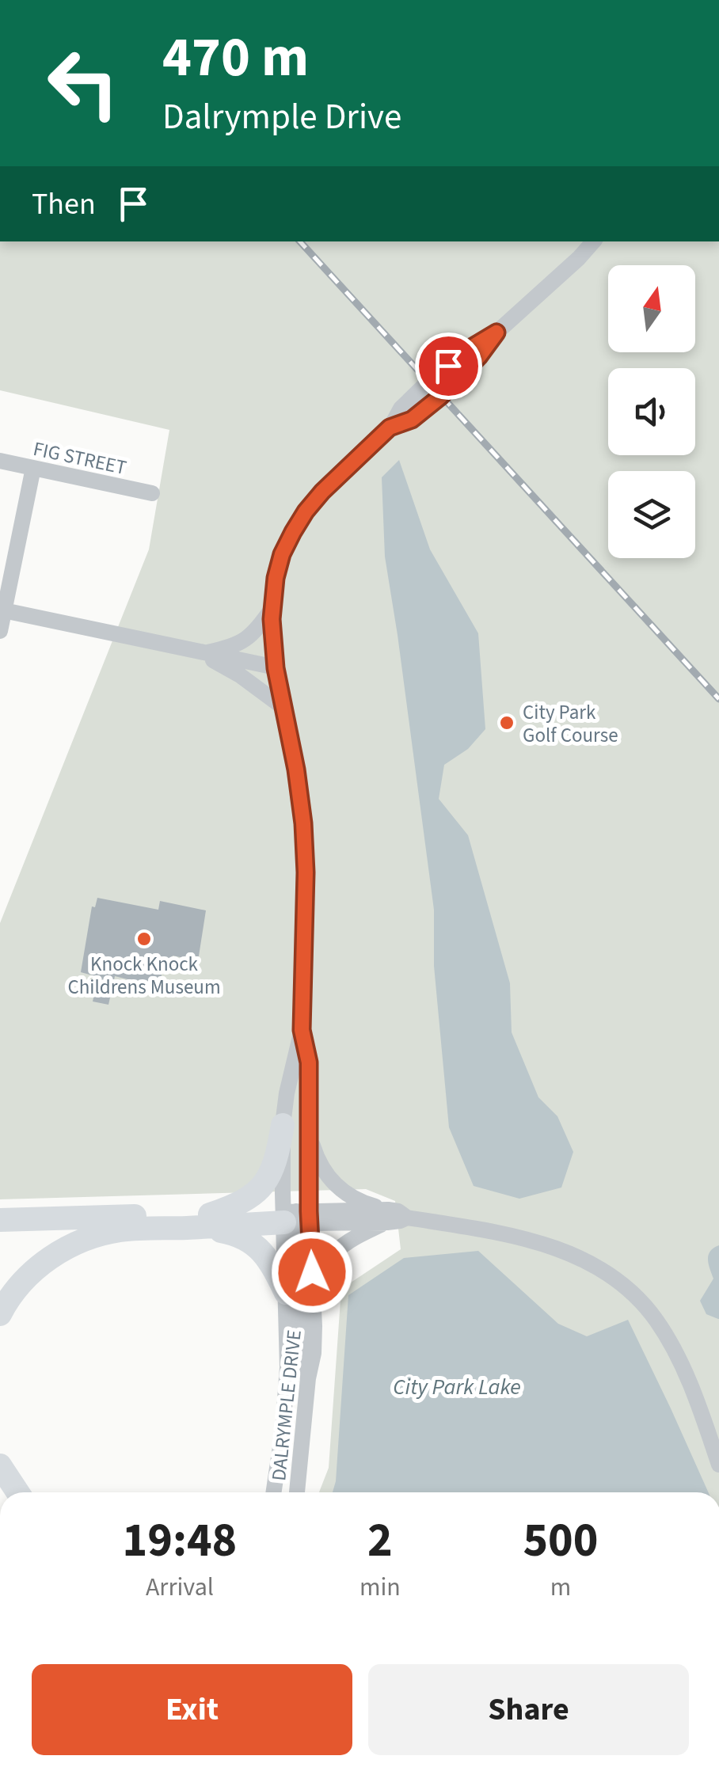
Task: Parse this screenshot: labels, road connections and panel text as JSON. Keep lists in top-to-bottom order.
{
  "streets": {
    "street": ["FIG STREET", "DALRYMPLE DRIVE"]
  },
  "water": ["City Park Lake"],
  "places": ["City Park Golf Course", "Knock Knock Childrens Museum"],
  "north": "top",
  "page": {
    "turn": ["470 m", "Dalrymple Drive"],
    "then": "Then",
    "eta": [
      "19:48",
      "Arrival",
      "2",
      "min",
      "500",
      "m"
    ],
    "buttons": ["Exit", "Share"]
  }
}
